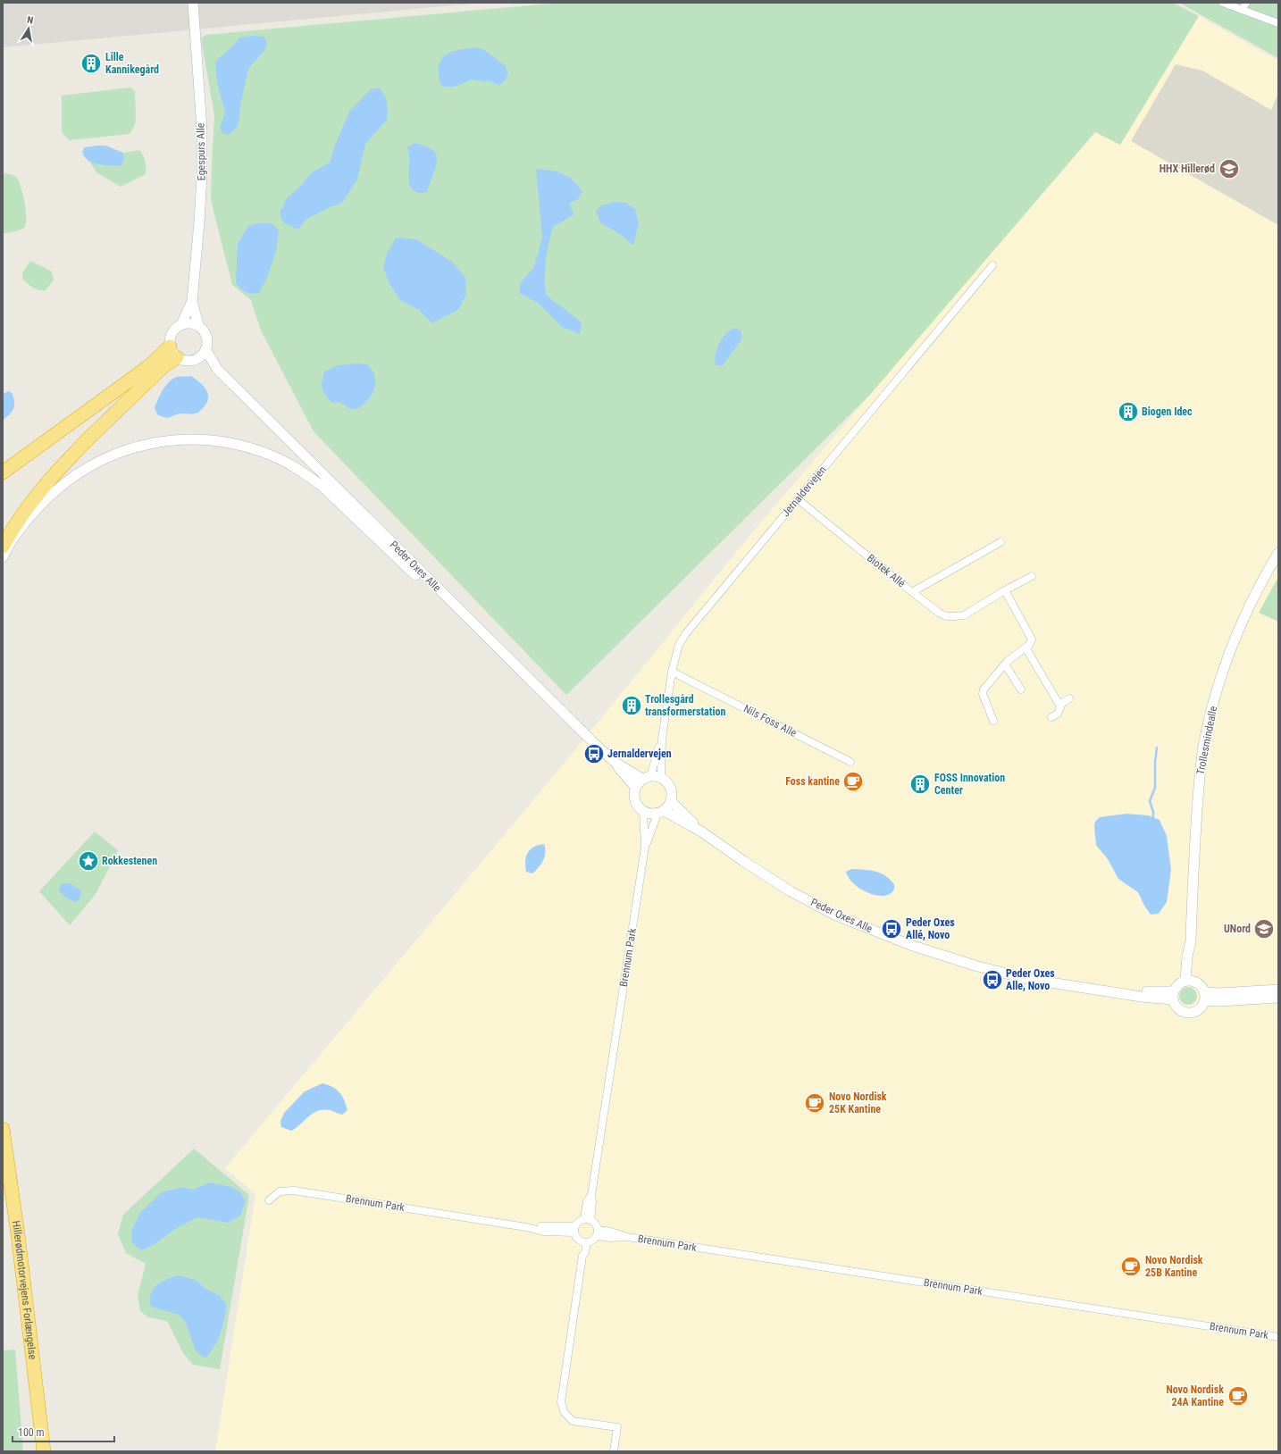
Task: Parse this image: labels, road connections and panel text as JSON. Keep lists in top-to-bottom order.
{
  "streets": {
    "highway": ["Hillerødmotorvejens Forlængelse"],
    "street": [
      "Egespurs Alle",
      "Jernaldervejen",
      "Peder Oxes Alle",
      "Biotek Allé",
      "Nils Foss Alle",
      "Trollesmindealle",
      "Brennum Park"
    ]
  },
  "crossings": [
    ["Egespurs Alle", "Peder Oxes Alle"],
    ["Jernaldervejen", "Peder Oxes Alle"],
    ["Jernaldervejen", "Biotek Allé"],
    ["Jernaldervejen", "Nils Foss Alle"],
    ["Jernaldervejen", "Brennum Park"],
    ["Peder Oxes Alle", "Trollesmindealle"],
    ["Peder Oxes Alle", "Brennum Park"]
  ],
  "places": {
    "building": [
      "Lille Kannikegård",
      "Biogen Idec",
      "Trollesgård transformerstation",
      "FOSS Innovation Center"
    ],
    "school or university": ["HHX Hillerød", "UNord"],
    "bus stop": ["Jernaldervejen", "Peder Oxes Allé, Novo", "Peder Oxes Alle, Novo"],
    "cafe": [
      "Foss kantine",
      "Novo Nordisk 25K Kantine",
      "Novo Nordisk 25B Kantine",
      "Novo Nordisk 24A Kantine"
    ],
    "place": ["Rokkestenen"]
  },
  "scale_bar": "100 m",
  "north": "top"
}
